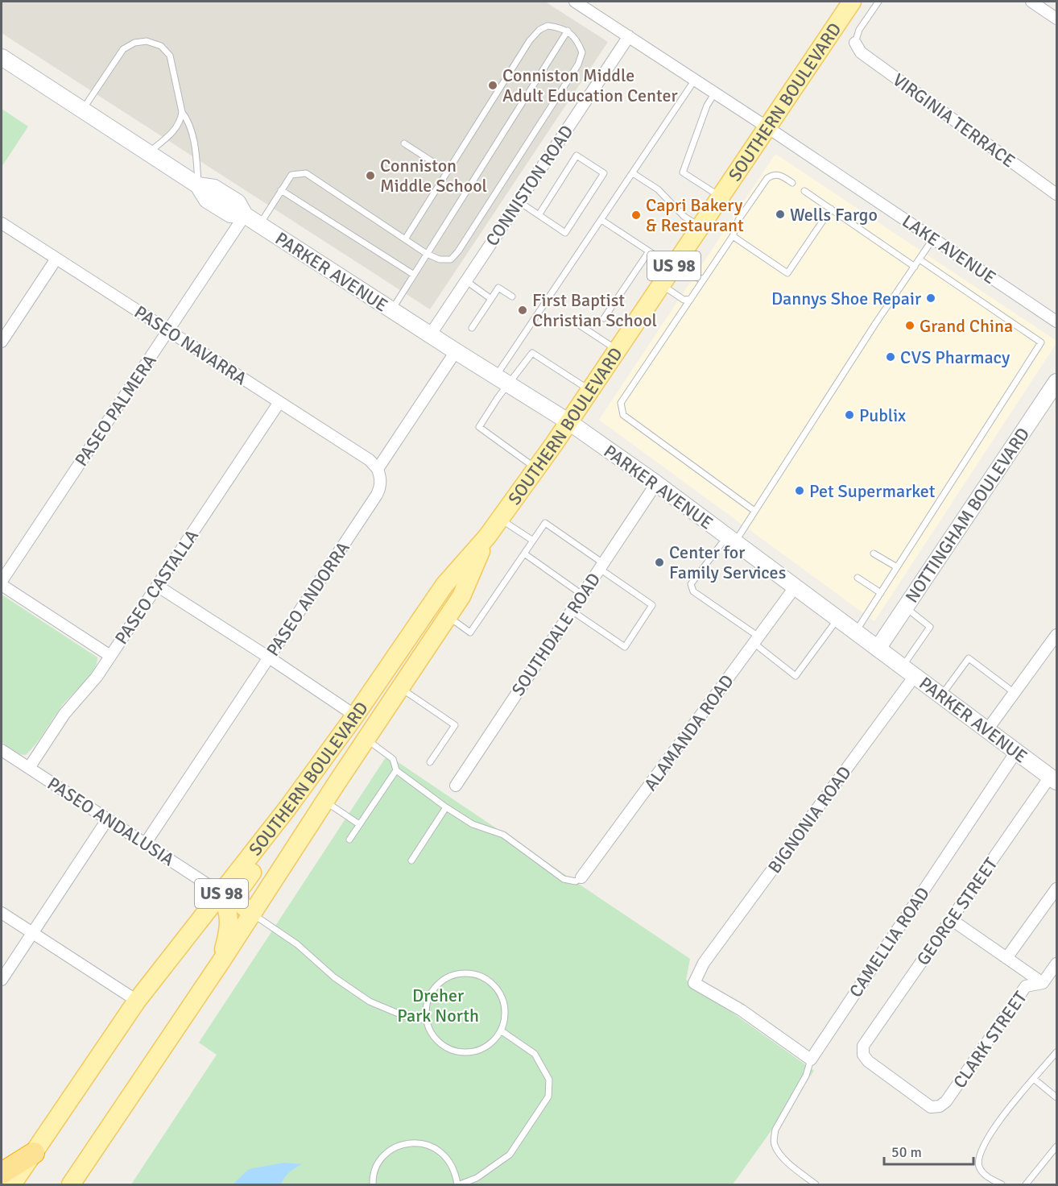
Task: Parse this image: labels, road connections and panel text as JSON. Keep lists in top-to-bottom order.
{
  "streets": {
    "main road": ["SOUTHERN BOULEVARD", "US 98"],
    "street": [
      "VIRGINIA TERRACE",
      "CONNISTON ROAD",
      "LAKE AVENUE",
      "PARKER AVENUE",
      "PASEO NAVARRA",
      "PASEO PALMERA",
      "NOTTINGHAM BOULEVARD",
      "PASEO CASTALLA",
      "PASEO ANDORRA",
      "SOUTHDALE ROAD",
      "ALAMANDA ROAD",
      "BIGNONIA ROAD",
      "PASEO ANDALUSIA",
      "GEORGE STREET",
      "CAMELLIA ROAD",
      "CLARK STREET"
    ]
  },
  "crossings": [
    ["SOUTHERN BOULEVARD", "LAKE AVENUE"],
    ["SOUTHERN BOULEVARD", "PARKER AVENUE"],
    ["SOUTHERN BOULEVARD", "PASEO ANDALUSIA"],
    ["CONNISTON ROAD", "LAKE AVENUE"],
    ["CONNISTON ROAD", "PARKER AVENUE"],
    ["PARKER AVENUE", "PASEO PALMERA"],
    ["PARKER AVENUE", "NOTTINGHAM BOULEVARD"],
    ["PARKER AVENUE", "SOUTHDALE ROAD"],
    ["PARKER AVENUE", "ALAMANDA ROAD"],
    ["PARKER AVENUE", "BIGNONIA ROAD"],
    ["PARKER AVENUE", "GEORGE STREET"],
    ["PARKER AVENUE", "CAMELLIA ROAD"],
    ["PASEO NAVARRA", "PASEO PALMERA"],
    ["PASEO NAVARRA", "PASEO CASTALLA"],
    ["PASEO NAVARRA", "PASEO ANDORRA"],
    ["PASEO CASTALLA", "PASEO ANDALUSIA"],
    ["PASEO ANDORRA", "PASEO ANDALUSIA"],
    ["BIGNONIA ROAD", "CAMELLIA ROAD"],
    ["GEORGE STREET", "CLARK STREET"]
  ],
  "parks": ["Dreher Park North"],
  "places": [
    "Conniston Middle Adult Education Center",
    "Conniston Middle School",
    "Wells Fargo",
    "Capri Bakery & Restaurant",
    "Dannys Shoe Repair",
    "First Baptist Christian School",
    "Grand China",
    "CVS Pharmacy",
    "Publix",
    "Pet Supermarket",
    "Center for Family Services"
  ],
  "scale_bar": "50 m"
}
